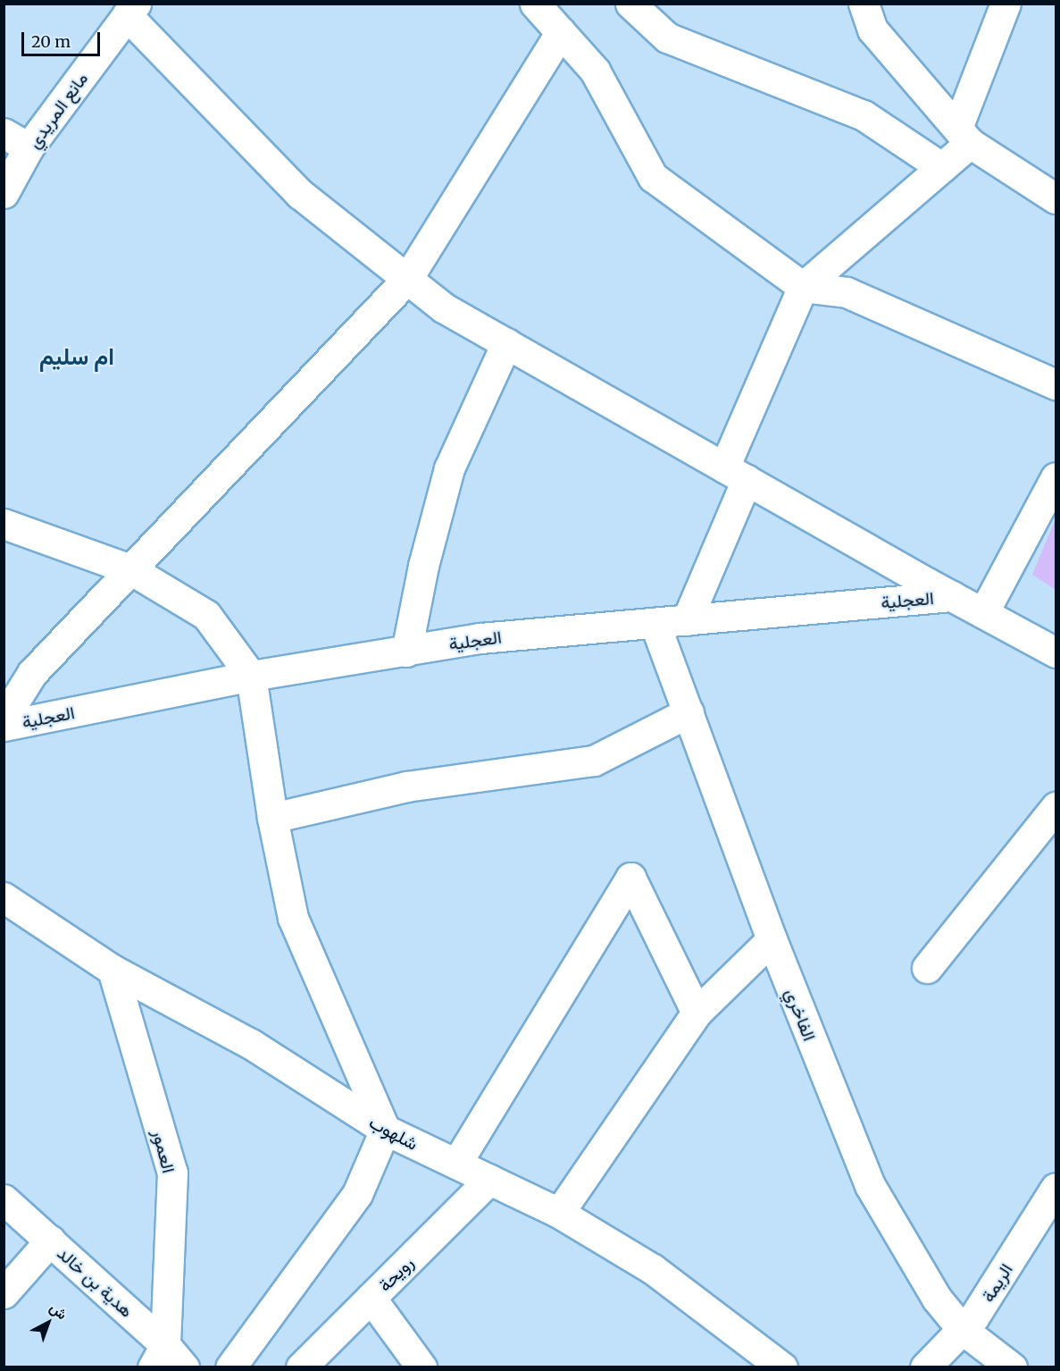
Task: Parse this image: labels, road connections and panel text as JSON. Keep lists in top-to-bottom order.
{
  "streets": {
    "street": [
      "مانع المريدي",
      "العجلية",
      "الفاخري",
      "شلهوب",
      "العمور",
      "رويحة",
      "هدية بن خالد",
      "الريمة"
    ]
  },
  "crossings": [
    ["العجلية", "الفاخري"],
    ["الفاخري", "الريمة"],
    ["شلهوب", "العمور"],
    ["شلهوب", "رويحة"],
    ["العمور", "هدية بن خالد"]
  ],
  "districts": ["ام سليم"],
  "scale_bar": "20 m",
  "north": "top right"
}
